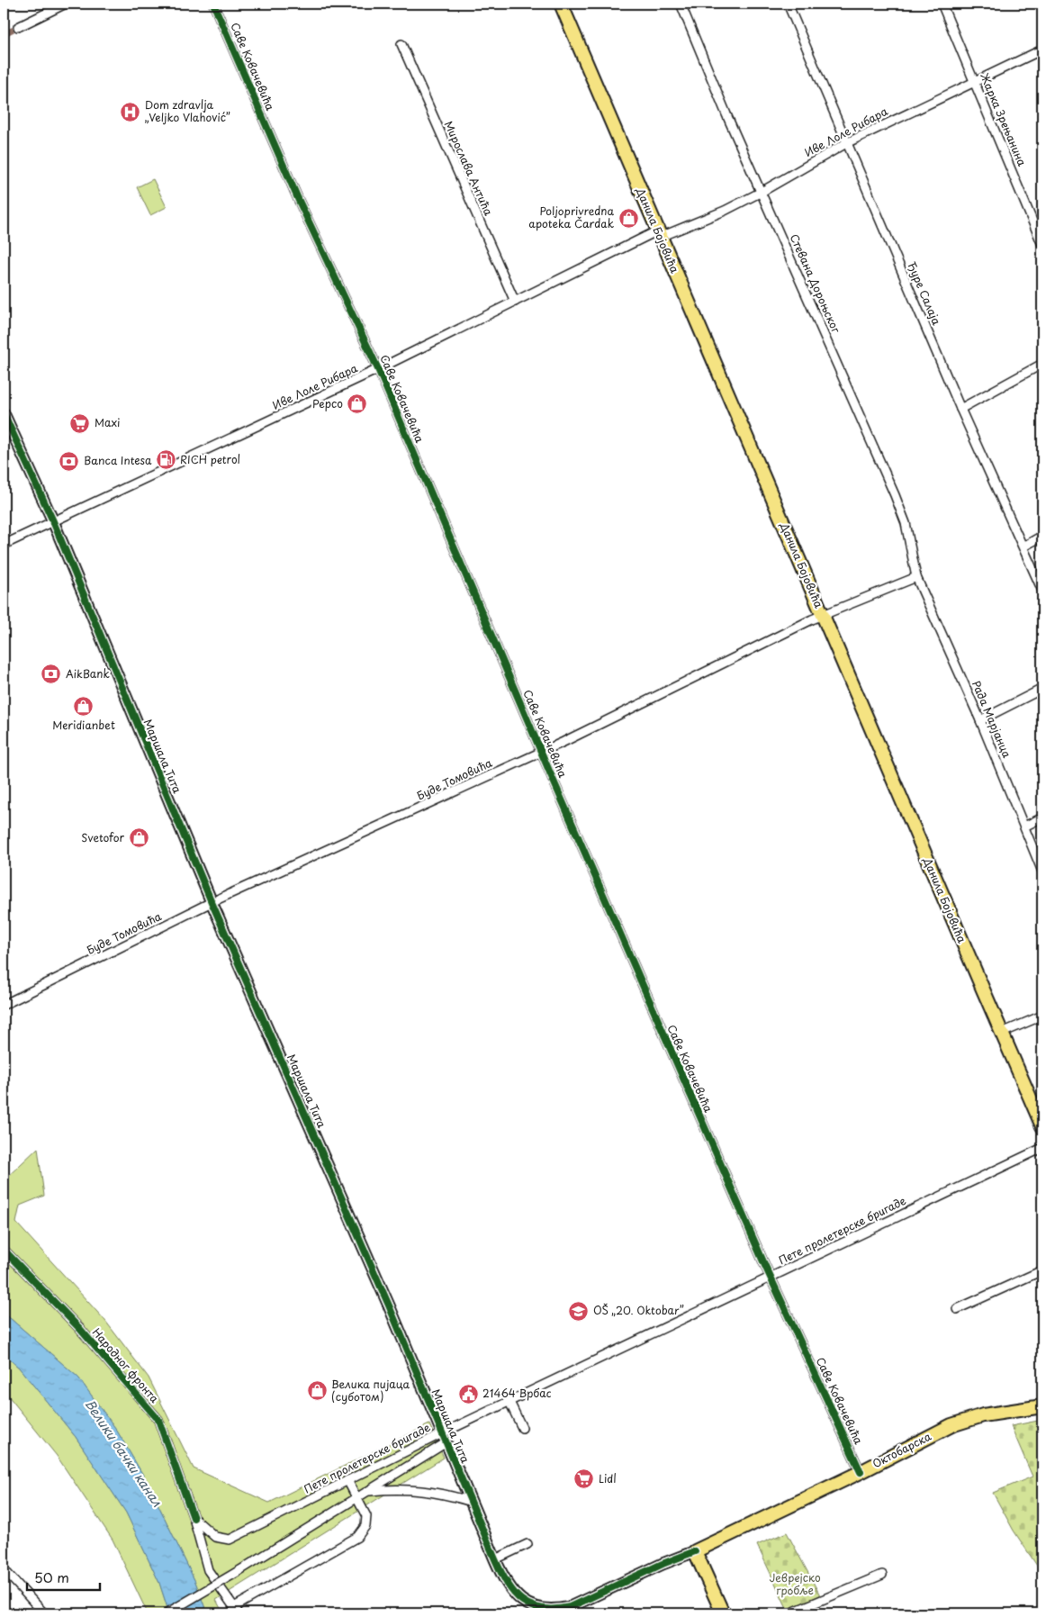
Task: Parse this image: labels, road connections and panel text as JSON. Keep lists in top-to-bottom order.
{
  "streets": {
    "main road": ["Данила Бојовића", "Октобарска"],
    "street": [
      "Саве Ковачевића",
      "Жарка Зрењанина",
      "Иве Лоле Рибара",
      "Мирослава Антића",
      "Стевана Дороњског",
      "Ђуре Салаја",
      "Рада Марјанца",
      "Маршала Тита",
      "Буде Томовића",
      "Пете пролетерске бригаде",
      "Народног фронта"
    ]
  },
  "crossings": [
    ["Саве Ковачевића", "Иве Лоле Рибара"],
    ["Саве Ковачевића", "Буде Томовића"],
    ["Саве Ковачевића", "Пете пролетерске бригаде"],
    ["Саве Ковачевића", "Октобарска"],
    ["Жарка Зрењанина", "Иве Лоле Рибара"],
    ["Иве Лоле Рибара", "Мирослава Антића"],
    ["Иве Лоле Рибара", "Данила Бојовића"],
    ["Иве Лоле Рибара", "Стевана Дороњског"],
    ["Иве Лоле Рибара", "Ђуре Салаја"],
    ["Иве Лоле Рибара", "Маршала Тита"],
    ["Данила Бојовића", "Буде Томовића"],
    ["Стевана Дороњског", "Рада Марјанца"],
    ["Стевана Дороњског", "Буде Томовића"],
    ["Рада Марјанца", "Буде Томовића"],
    ["Маршала Тита", "Буде Томовића"],
    ["Маршала Тита", "Пете пролетерске бригаде"],
    ["Маршала Тита", "Октобарска"],
    ["Пете пролетерске бригаде", "Народног фронта"]
  ],
  "water": ["Велики бачки канал"],
  "parks": ["Јеврејско гробље"],
  "places": {
    "hospital": ["Dom zdravlja „Veljko Vlahović”"],
    "shop": [
      "Poljoprivredna apoteka Čardak",
      "Pepco",
      "Meridianbet",
      "Svetofor",
      "Велика пијаца (суботом)"
    ],
    "supermarket": ["Maxi", "Lidl"],
    "fuel station": ["RICH petrol"],
    "bank": ["Banca Intesa", "AikBank"],
    "school or university": ["OŠ „20. Oktobar”"],
    "public building": ["21464 Врбас"]
  },
  "scale_bar": "50 m"
}
